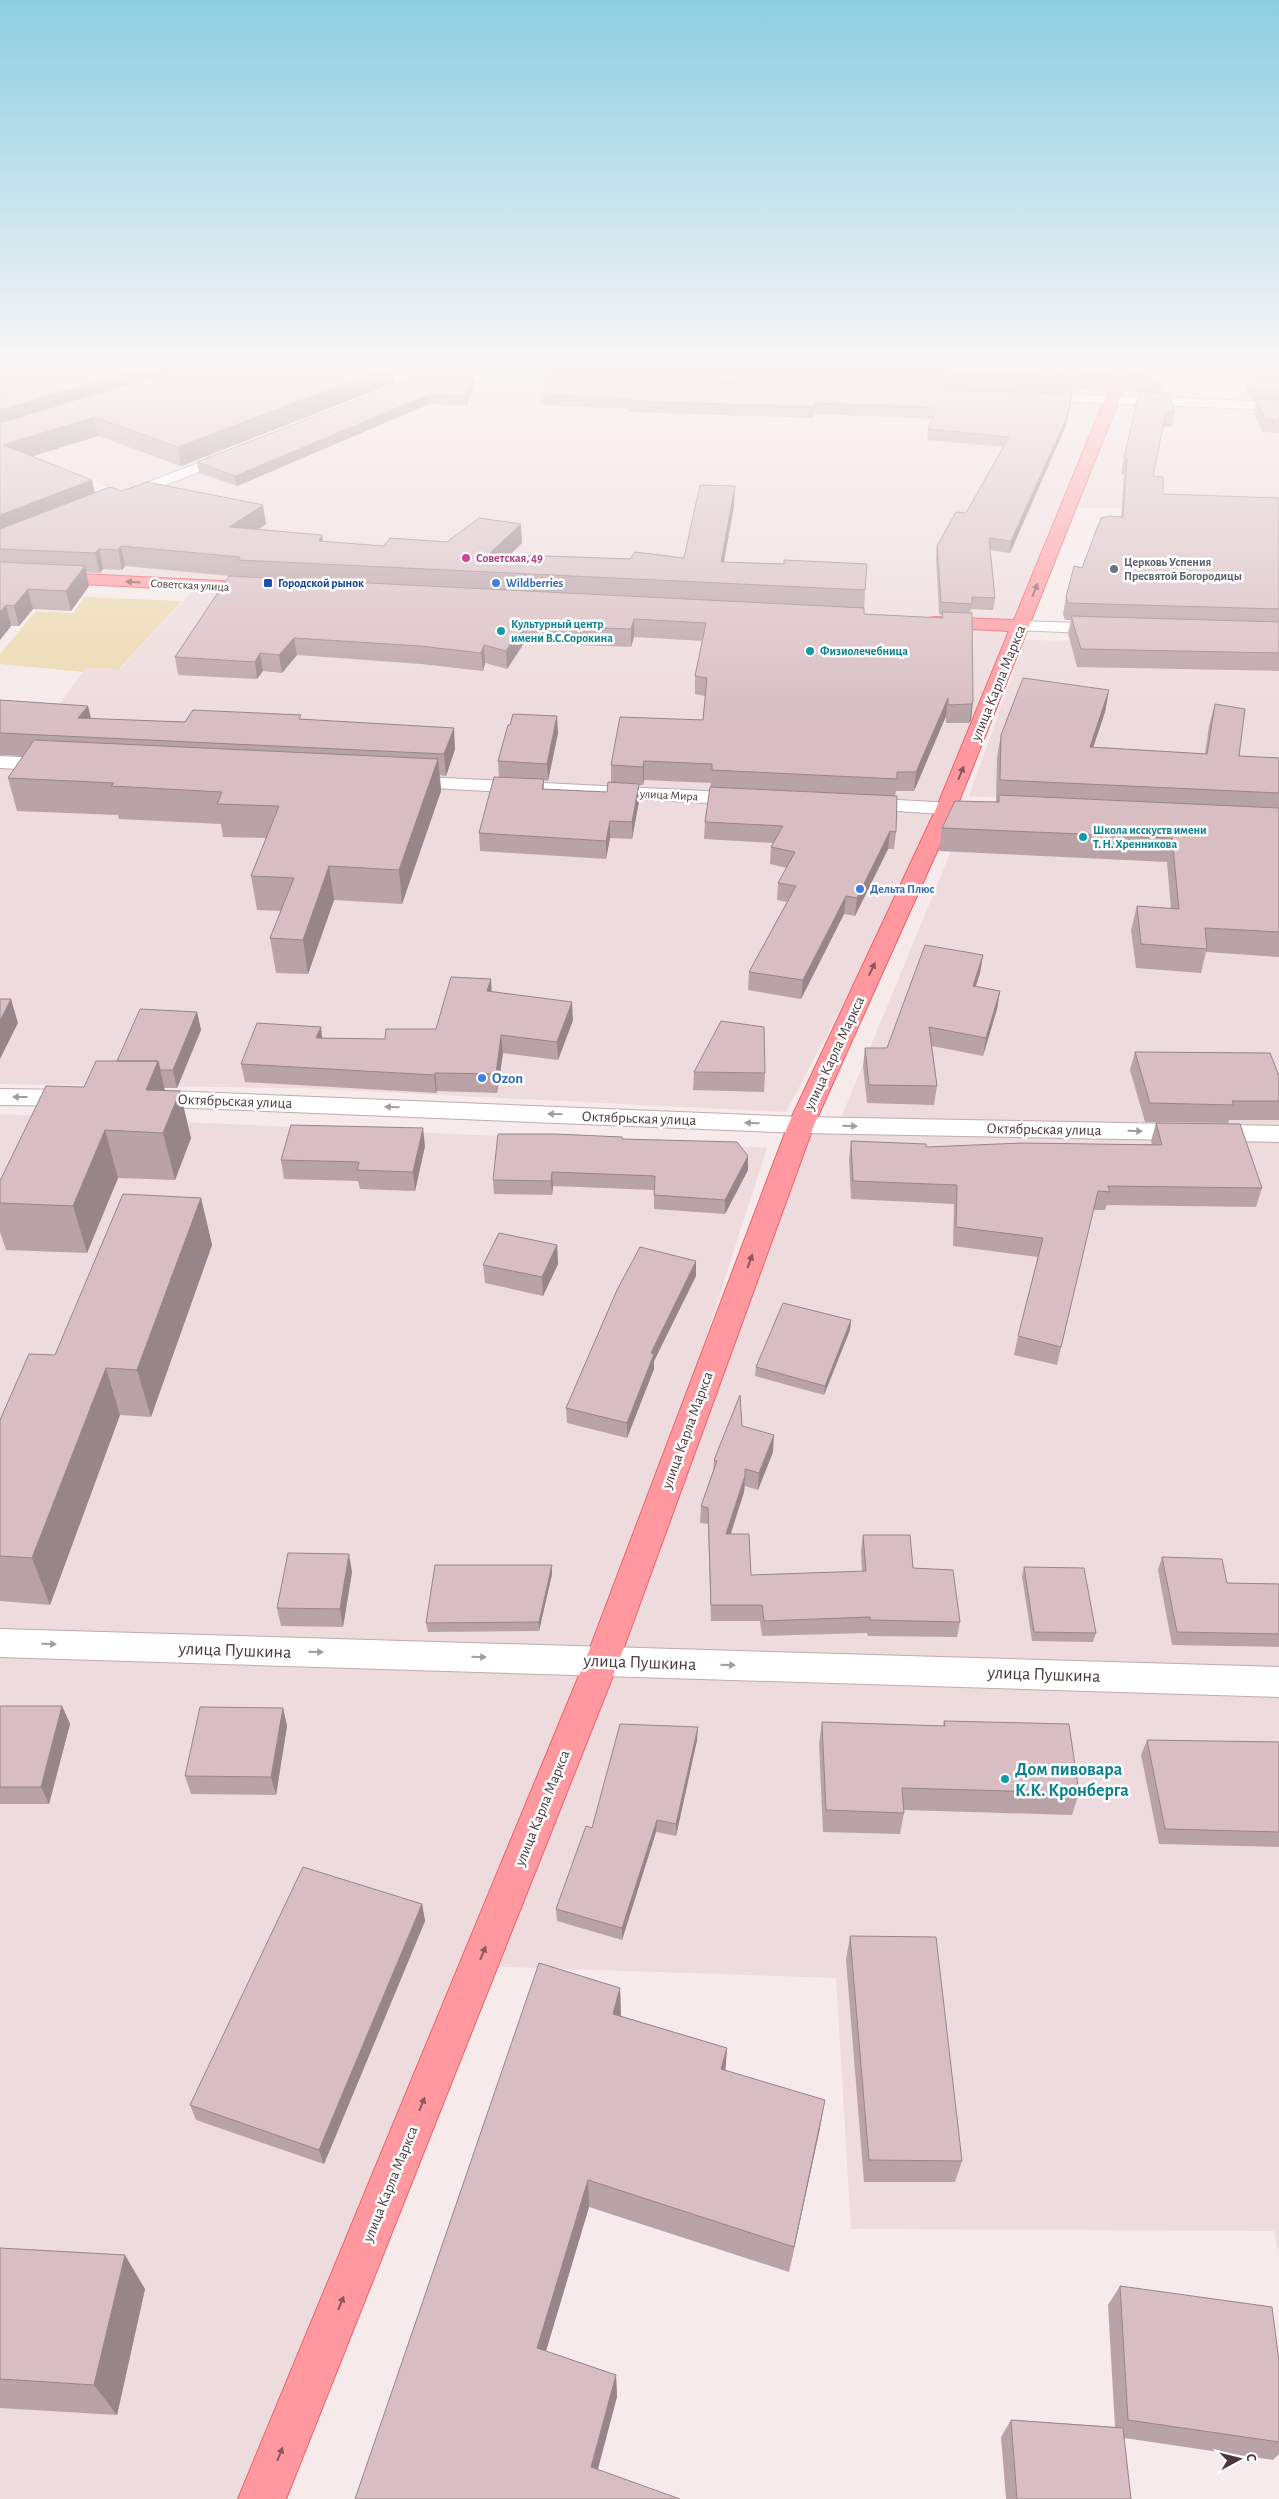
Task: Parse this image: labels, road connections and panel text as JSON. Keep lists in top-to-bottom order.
{
  "streets": {
    "main road": ["Советская улица", "улица Карла Маркса"],
    "street": ["улица Мира", "Октябрьская улица", "улица Пушкина"]
  },
  "crossings": [
    ["улица Карла Маркса", "Октябрьская улица"],
    ["улица Карла Маркса", "улица Пушкина"]
  ],
  "one_way": ["Советская улица", "улица Карла Маркса", "улица Пушкина"],
  "places": {
    "other": [
      "Советская, 49",
      "Церковь Успения Пресвятой Богородицы",
      "Wildberries",
      "Культурный центр имени В.С.Сорокина",
      "Физиолечебница",
      "Школа исскуств имени Т. Н. Хренникова",
      "Дельта Плюс",
      "Ozon",
      "Дом пивовара К.К. Кронберга"
    ],
    "transit": ["Городской рынок"]
  },
  "north": "right"
}
